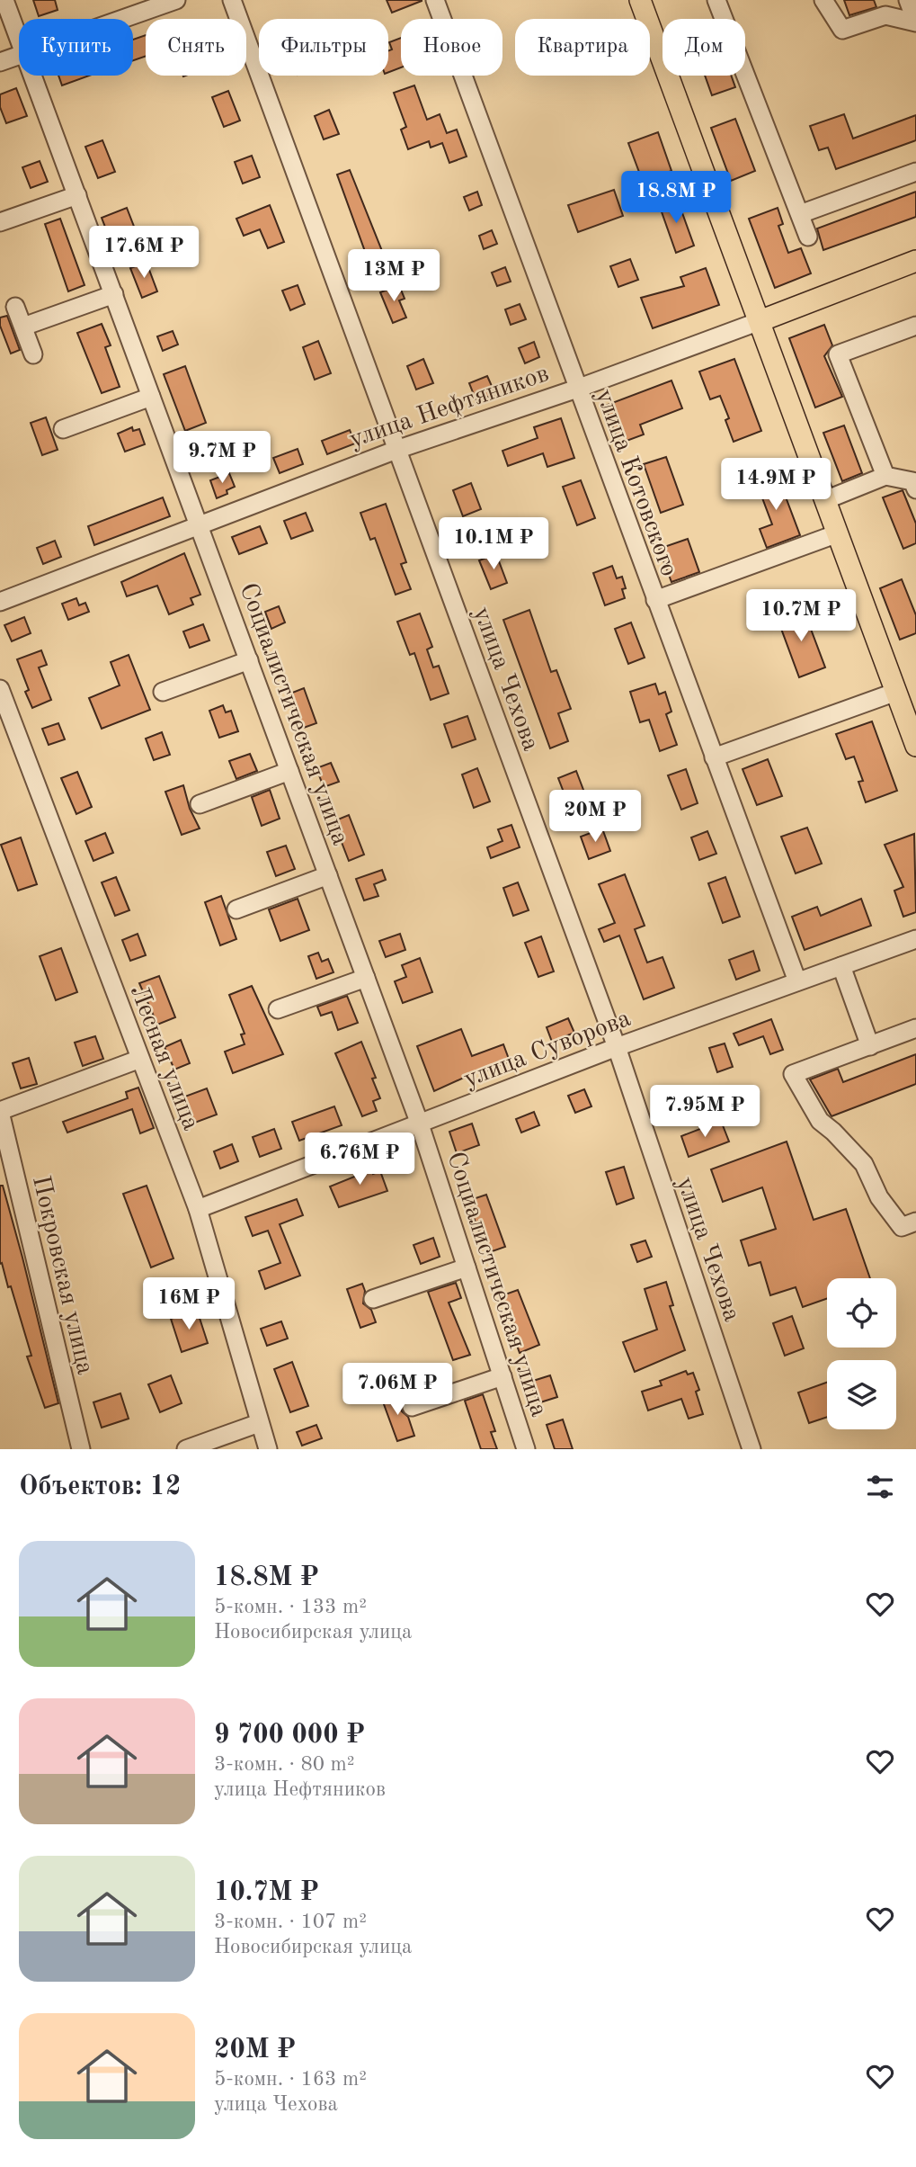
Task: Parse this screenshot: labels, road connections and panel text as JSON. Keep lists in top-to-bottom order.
{
  "streets": {
    "main road": ["улица Нефтяников"],
    "street": [
      "улица Котовского",
      "улица Чехова",
      "Социалистическая улица",
      "улица Суворова",
      "Лесная улица",
      "Покровская улица"
    ]
  },
  "crossings": [
    ["улица Нефтяников", "улица Котовского"],
    ["улица Нефтяников", "улица Чехова"],
    ["улица Нефтяников", "Социалистическая улица"],
    ["улица Котовского", "улица Суворова"],
    ["улица Чехова", "улица Суворова"],
    ["Социалистическая улица", "улица Суворова"],
    ["улица Суворова", "Лесная улица"]
  ],
  "page": {
    "chip": [
      "Купить",
      "Снять",
      "Фильтры",
      "Новое",
      "Квартира",
      "Дом"
    ],
    "price": [
      "18.8M ₽",
      "17.6M ₽",
      "13M ₽",
      "9.7M ₽",
      "14.9M ₽",
      "10.1M ₽",
      "10.7M ₽",
      "20M ₽",
      "7.95M ₽",
      "6.76M ₽",
      "16M ₽",
      "7.06M ₽"
    ],
    "heading": "Объектов: 12",
    "list": [
      {
        "name": "18.8M ₽",
        "note": "5-комн. · 133 m² · Новосибирская улица"
      },
      {
        "name": "9 700 000 ₽",
        "note": "3-комн. · 80 m² · улица Нефтяников"
      },
      {
        "name": "10.7M ₽",
        "note": "3-комн. · 107 m² · Новосибирская улица"
      },
      {
        "name": "20M ₽",
        "note": "5-комн. · 163 m² · улица Чехова"
      }
    ]
  }
}
